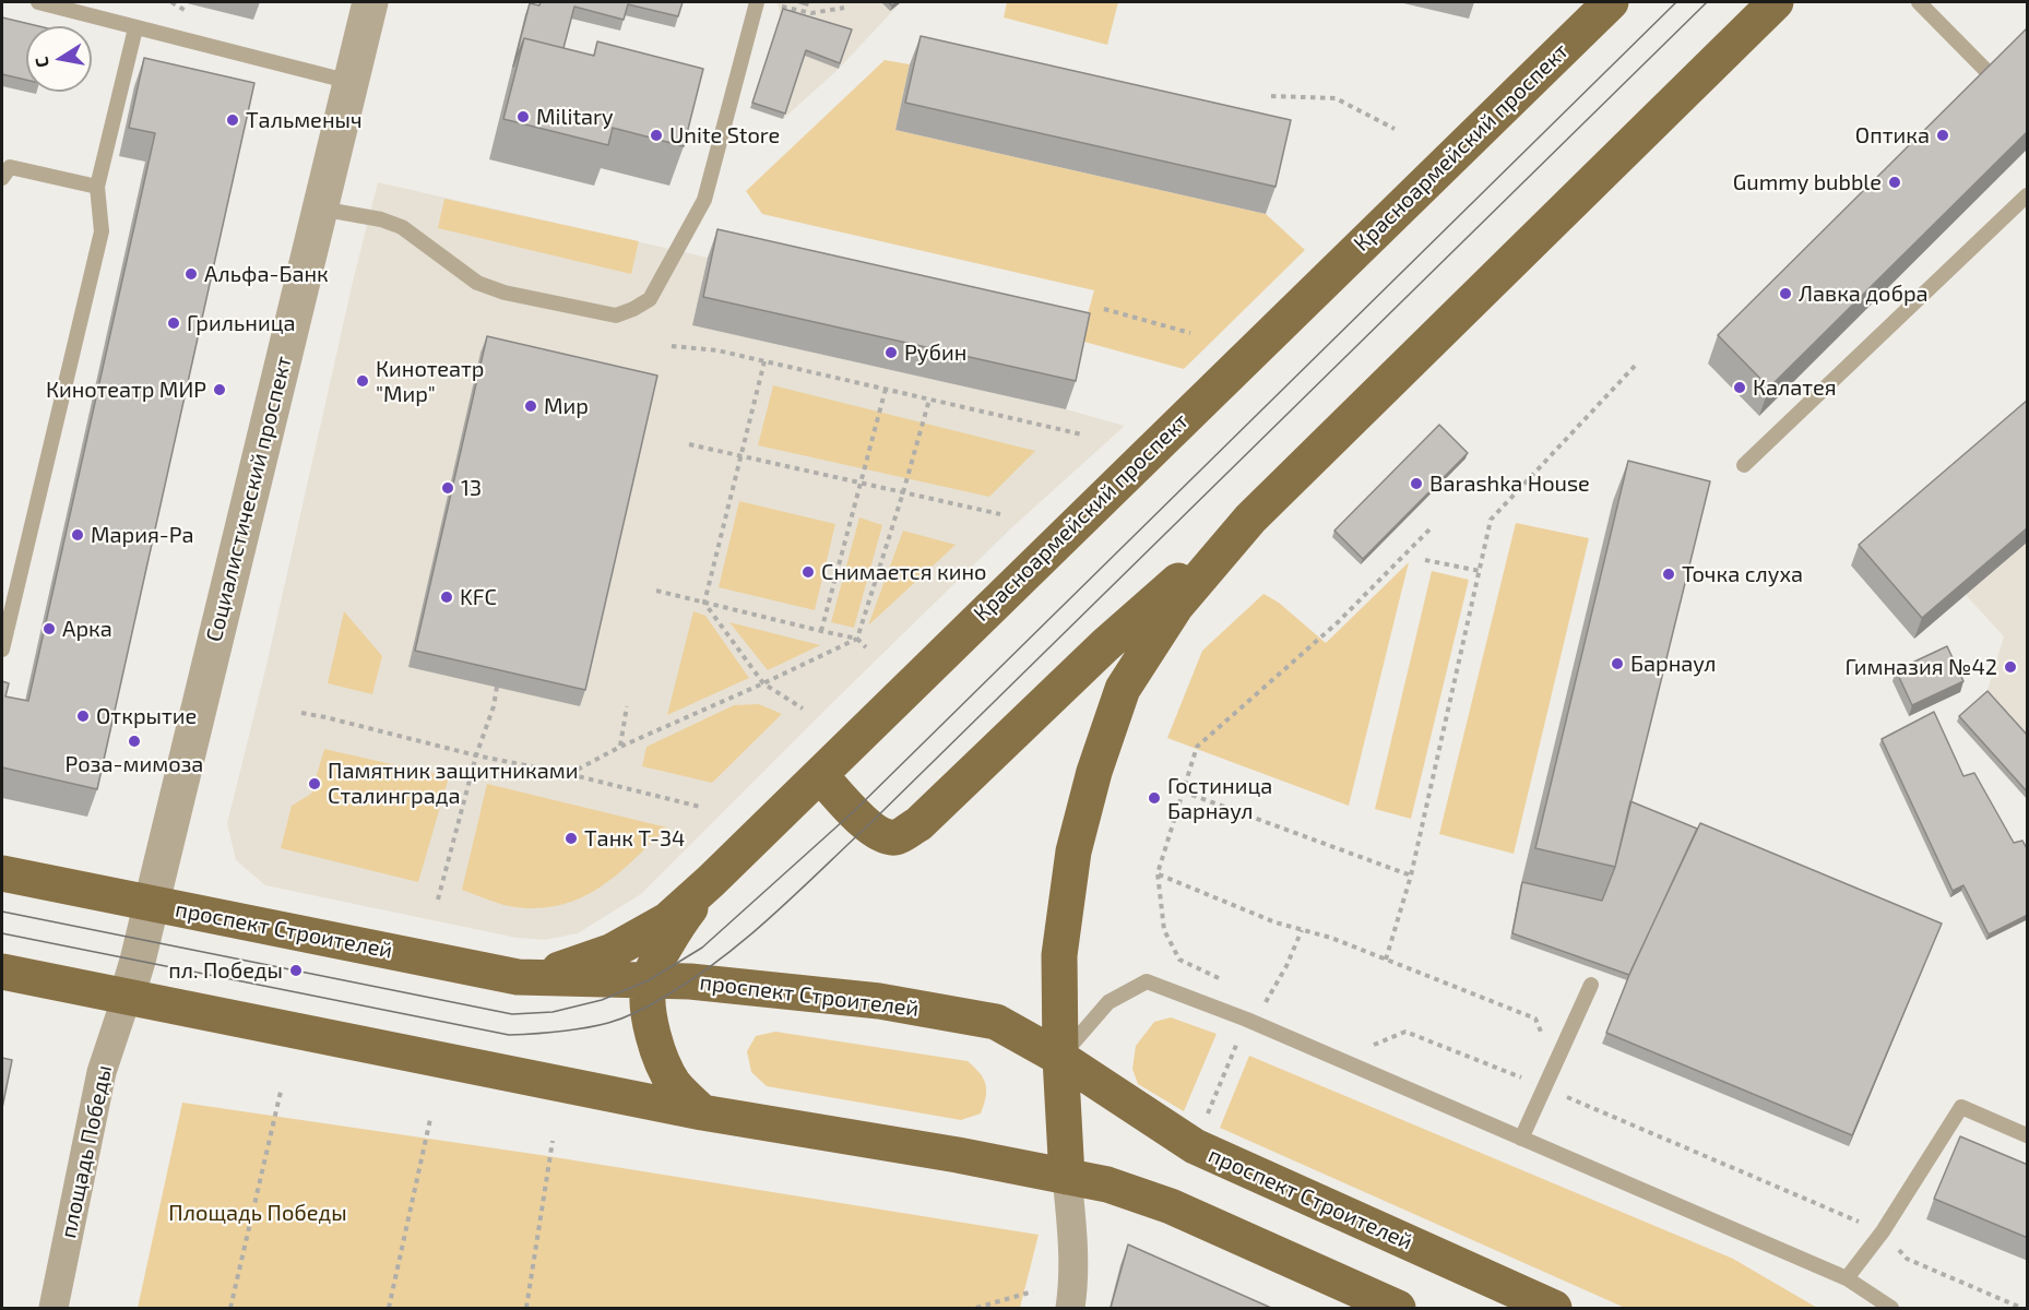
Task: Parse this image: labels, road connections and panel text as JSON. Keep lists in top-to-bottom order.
{
  "streets": {
    "main road": ["Красноармейский проспект", "проспект Строителей"],
    "street": ["Социалистический проспект", "площадь Победы"]
  },
  "crossings": [
    ["Красноармейский проспект", "проспект Строителей"],
    ["Социалистический проспект", "проспект Строителей"],
    ["Социалистический проспект", "площадь Победы"]
  ],
  "parks": ["Площадь Победы"],
  "places": [
    "Military",
    "Тальменыч",
    "Unite Store",
    "Оптика",
    "Gummy bubble",
    "Альфа-Банк",
    "Лавка добра",
    "Грильница",
    "Рубин",
    "Кинотеатр \"Мир\"",
    "Калатея",
    "Кинотеатр МИР",
    "Мир",
    "Barashka House",
    "13",
    "Мария-Ра",
    "Снимается кино",
    "Точка слуха",
    "KFC",
    "Арка",
    "Барнаул",
    "Гимназия №42",
    "Открытие",
    "Роза-мимоза",
    "Памятник защитниками Сталинграда",
    "Гостиница Барнаул",
    "Танк Т-34",
    "пл. Победы"
  ],
  "north": "left"
}
